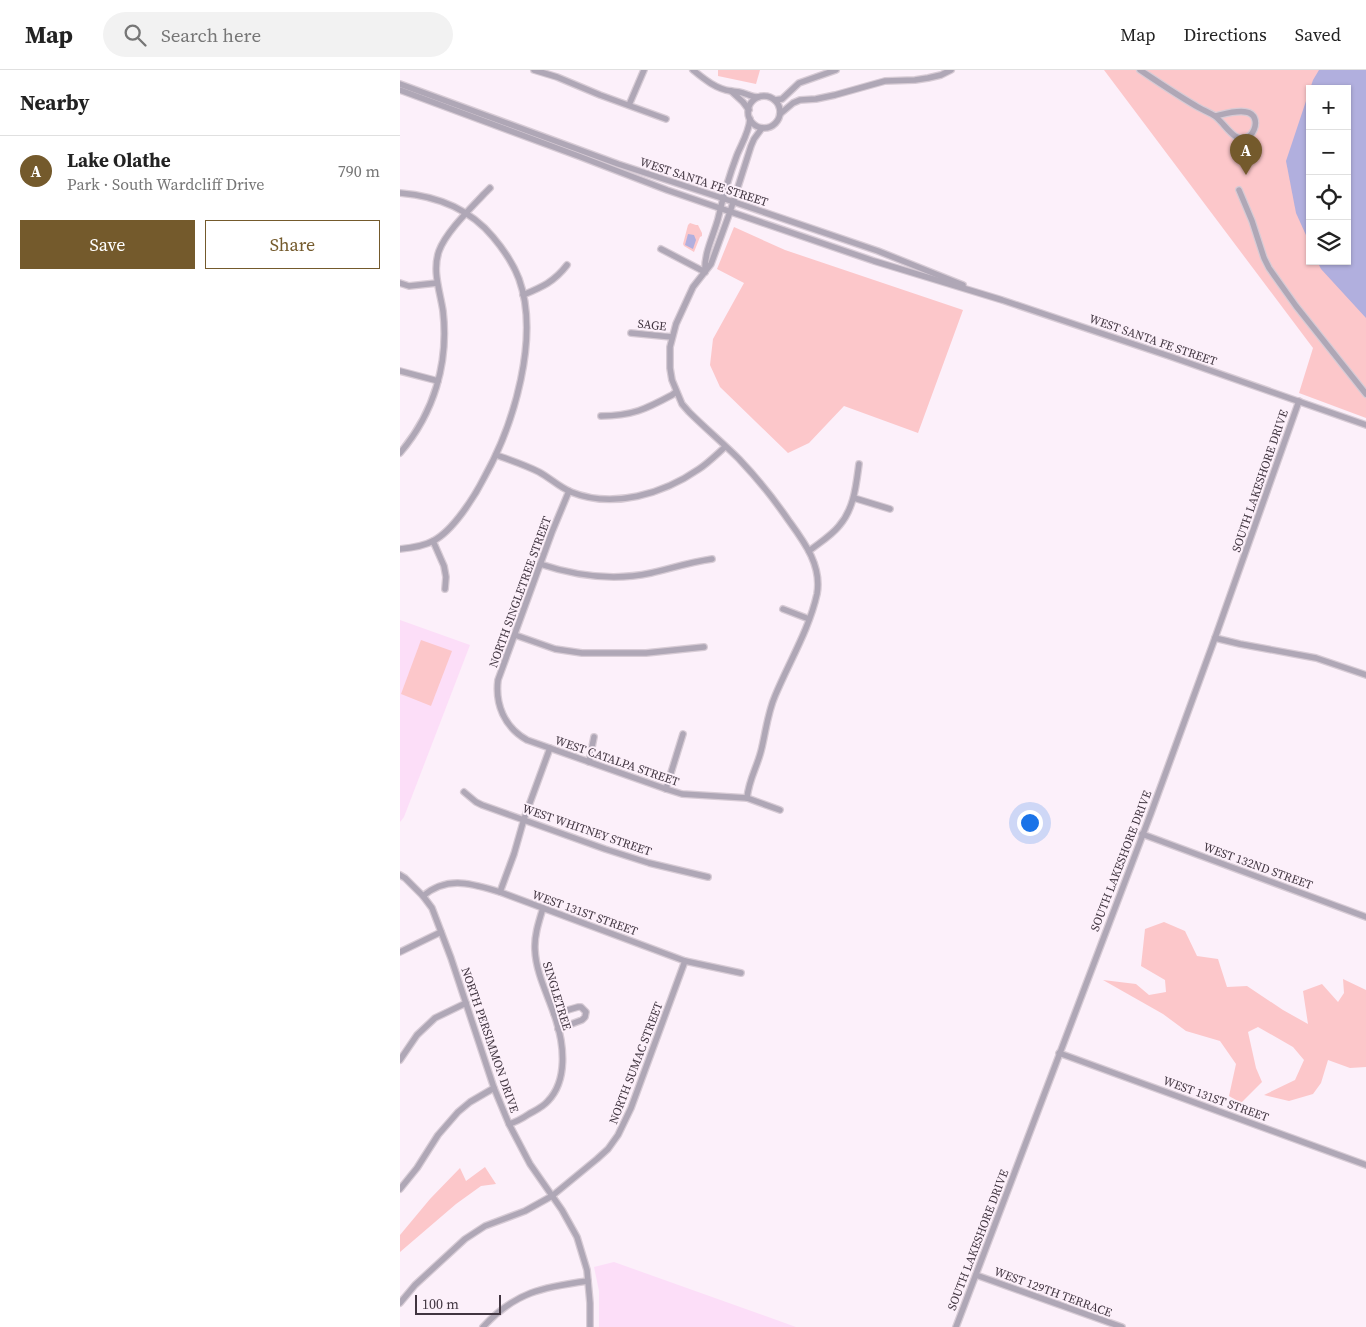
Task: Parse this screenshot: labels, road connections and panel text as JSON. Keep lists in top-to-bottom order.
{
  "streets": {
    "street": [
      "WEST SANTA FE STREET",
      "SAGE",
      "SOUTH LAKESHORE DRIVE",
      "NORTH SINGLETREE STREET",
      "WEST CATALPA STREET",
      "WEST WHITNEY STREET",
      "WEST 132ND STREET",
      "WEST 131ST STREET",
      "SINGLETREE",
      "NORTH PERSIMMON DRIVE",
      "NORTH SUMAC STREET",
      "WEST 129TH TERRACE"
    ]
  },
  "crossings": [
    ["WEST SANTA FE STREET", "SOUTH LAKESHORE DRIVE"],
    ["SOUTH LAKESHORE DRIVE", "WEST 132ND STREET"],
    ["SOUTH LAKESHORE DRIVE", "WEST 131ST STREET"],
    ["SOUTH LAKESHORE DRIVE", "WEST 129TH TERRACE"],
    ["NORTH SINGLETREE STREET", "WEST CATALPA STREET"],
    ["WEST 131ST STREET", "SINGLETREE"],
    ["WEST 131ST STREET", "NORTH PERSIMMON DRIVE"],
    ["WEST 131ST STREET", "NORTH SUMAC STREET"],
    ["SINGLETREE", "NORTH PERSIMMON DRIVE"],
    ["NORTH PERSIMMON DRIVE", "NORTH SUMAC STREET"]
  ],
  "scale_bar": "100 m",
  "page": {
    "header": "Map",
    "search": "Search here",
    "nav": ["Map", "Directions", "Saved"],
    "heading": "Nearby",
    "map_buttons": ["+", "−"],
    "pins": "A",
    "list": [
      {
        "mark": "A",
        "name": "Lake Olathe",
        "note": "Park · South Wardcliff Drive",
        "value": "790 m"
      }
    ],
    "buttons": ["Save", "Share"],
    "scale": "100 m"
  }
}
